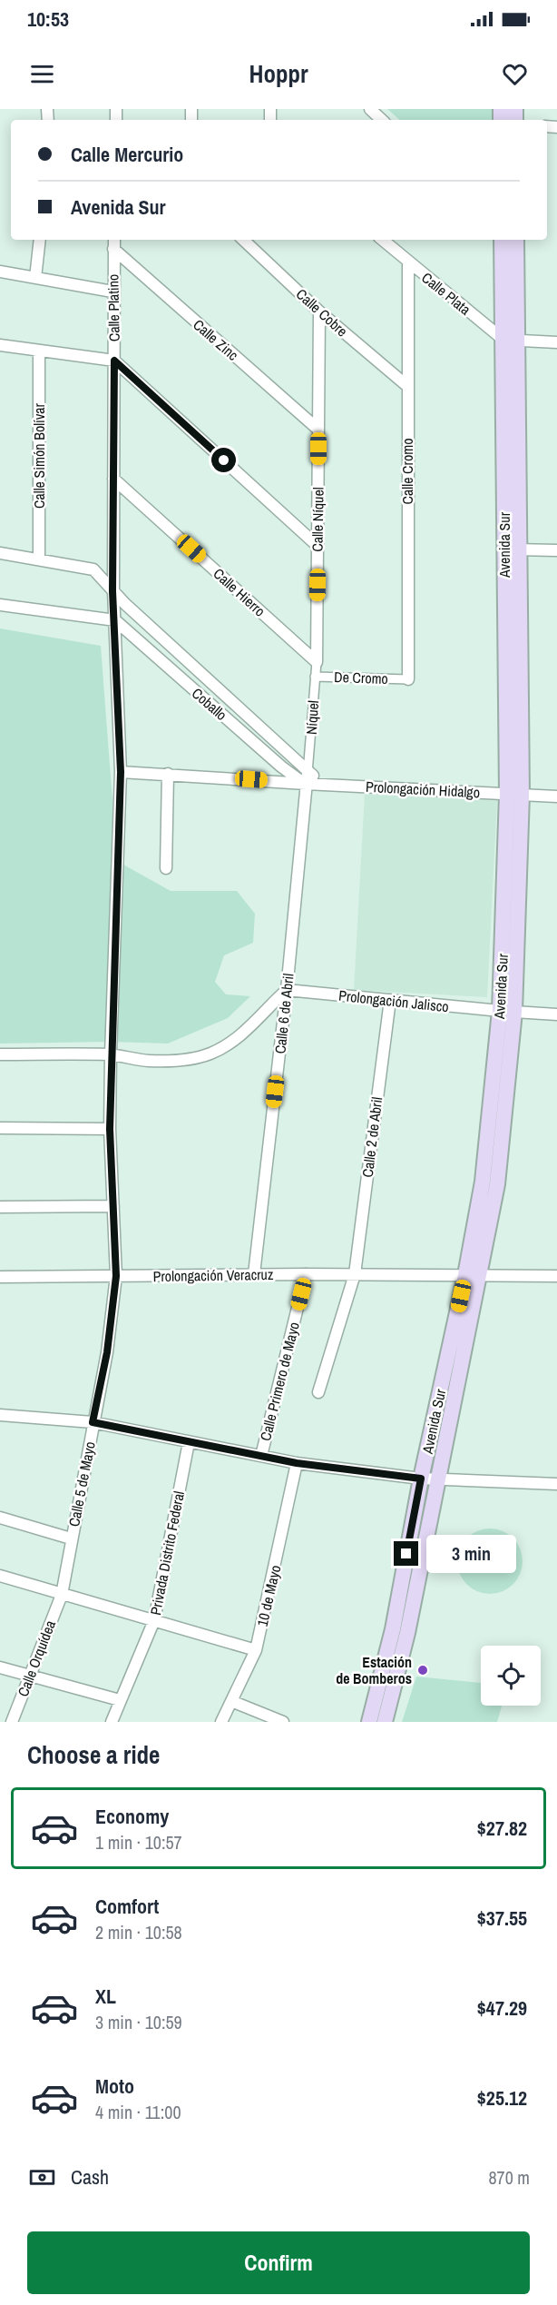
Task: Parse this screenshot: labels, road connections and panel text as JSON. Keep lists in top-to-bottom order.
{
  "streets": {
    "main road": ["Avenida Sur"],
    "street": [
      "Calle Plata",
      "Calle Platino",
      "Calle Cobre",
      "Calle Zinc",
      "Calle Simón Bolívar",
      "Calle Cromo",
      "Calle Níquel",
      "Calle Hierro",
      "De Cromo",
      "Coballo",
      "Níquel",
      "Prolongación Hidalgo",
      "Prolongación Jalisco",
      "Calle 6 de Abril",
      "Calle 2 de Abril",
      "Prolongación Veracruz",
      "Calle Primero de Mayo",
      "Calle 5 de Mayo",
      "Privada Distrito Federal",
      "10 de Mayo",
      "Calle Orquídea"
    ]
  },
  "crossings": [
    ["Calle Plata", "Calle Cromo"],
    ["Calle Plata", "Avenida Sur"],
    ["Calle Platino", "Calle Zinc"],
    ["Calle Platino", "Calle Hierro"],
    ["Calle Platino", "Coballo"],
    ["Calle Platino", "Prolongación Hidalgo"],
    ["Calle Platino", "Calle 5 de Mayo"],
    ["Calle Cobre", "Calle Cromo"],
    ["Calle Cobre", "Calle Níquel"],
    ["Calle Zinc", "Calle Níquel"],
    ["Calle Simón Bolívar", "Coballo"],
    ["Calle Cromo", "De Cromo"],
    ["Calle Níquel", "Calle Hierro"],
    ["Calle Níquel", "Níquel"],
    ["Avenida Sur", "Prolongación Hidalgo"],
    ["Avenida Sur", "Prolongación Jalisco"],
    ["Avenida Sur", "Prolongación Veracruz"],
    ["Calle Hierro", "Níquel"],
    ["De Cromo", "Níquel"],
    ["Coballo", "Níquel"],
    ["Coballo", "Prolongación Hidalgo"],
    ["Coballo", "Calle 6 de Abril"],
    ["Níquel", "Prolongación Hidalgo"],
    ["Níquel", "Calle 6 de Abril"],
    ["Prolongación Hidalgo", "Calle 6 de Abril"],
    ["Prolongación Jalisco", "Calle 6 de Abril"],
    ["Prolongación Jalisco", "Calle 2 de Abril"],
    ["Calle 6 de Abril", "Prolongación Veracruz"],
    ["Calle 2 de Abril", "Prolongación Veracruz"],
    ["Prolongación Veracruz", "Calle Primero de Mayo"],
    ["Prolongación Veracruz", "Calle 5 de Mayo"],
    ["Calle 5 de Mayo", "Calle Orquídea"]
  ],
  "places": ["Estación de Bomberos"],
  "page": {
    "status": "10:53",
    "header": "Hoppr",
    "banner": ["Calle Mercurio", "Avenida Sur"],
    "bubble": "3 min",
    "heading": "Choose a ride",
    "list": [
      {
        "name": "Economy",
        "note": "1 min · 10:57",
        "value": "$27.82"
      },
      {
        "name": "Comfort",
        "note": "2 min · 10:58",
        "value": "$37.55"
      },
      {
        "name": "XL",
        "note": "3 min · 10:59",
        "value": "$47.29"
      },
      {
        "name": "Moto",
        "note": "4 min · 11:00",
        "value": "$25.12"
      }
    ],
    "pay": ["Cash", "870 m"],
    "buttons": "Confirm"
  }
}
